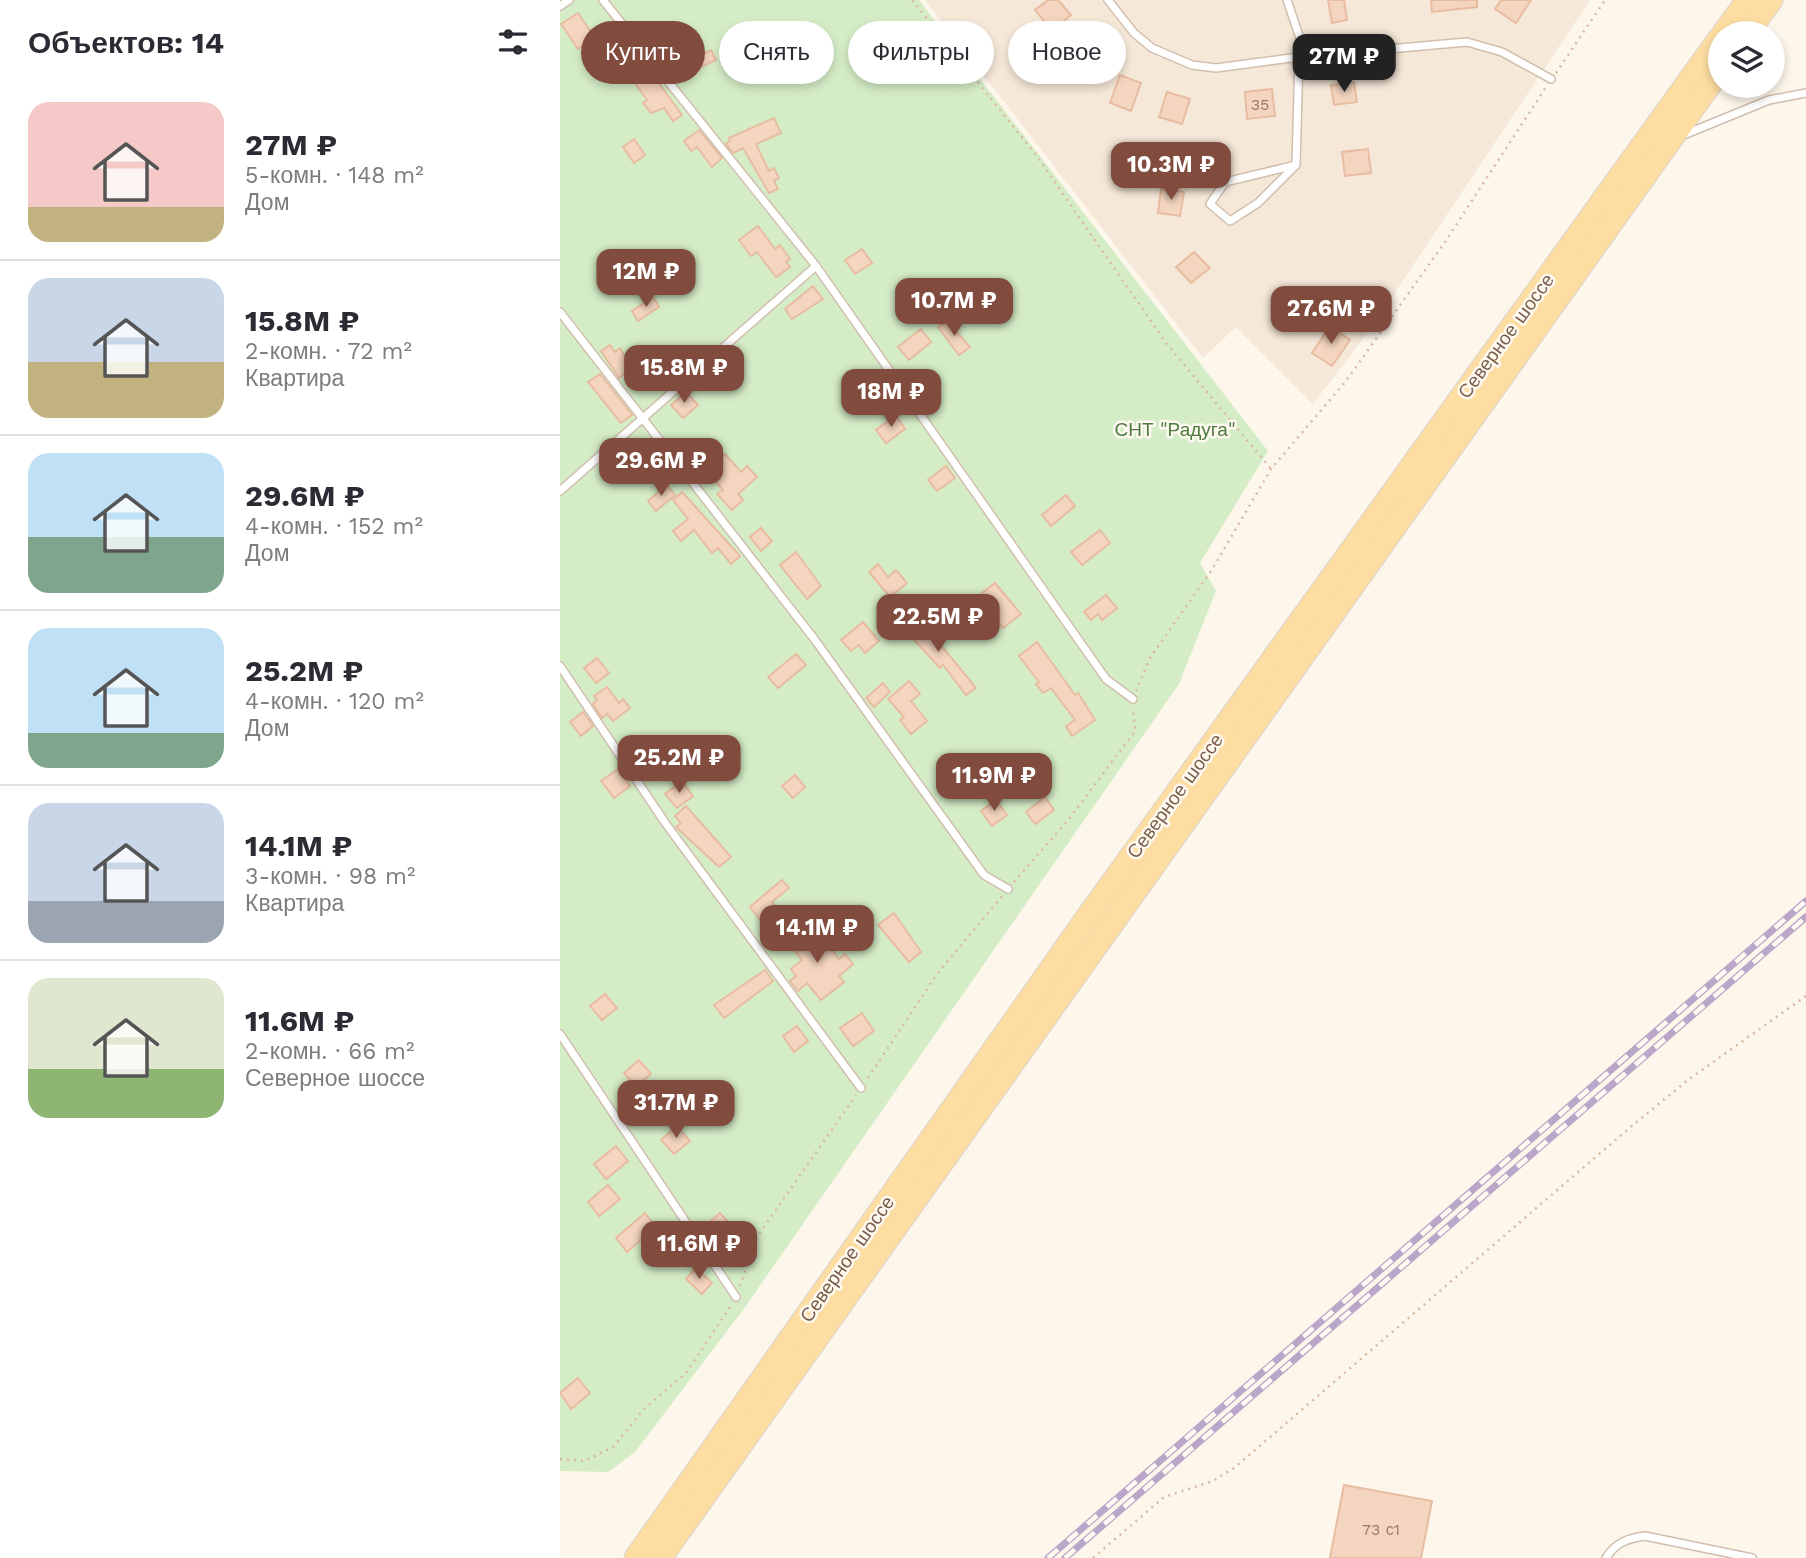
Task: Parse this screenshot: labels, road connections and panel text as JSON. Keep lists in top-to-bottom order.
{
  "streets": {
    "main road": ["Северное шоссе"]
  },
  "parks": ["СНТ \"Радуга\""],
  "house_numbers": ["35", "73 с1"],
  "page": {
    "heading": "Объектов: 14",
    "chip": [
      "Купить",
      "Снять",
      "Фильтры",
      "Новое"
    ],
    "price": [
      "27M ₽",
      "10.3M ₽",
      "12M ₽",
      "10.7M ₽",
      "27.6M ₽",
      "15.8M ₽",
      "18M ₽",
      "29.6M ₽",
      "22.5M ₽",
      "25.2M ₽",
      "11.9M ₽",
      "14.1M ₽",
      "31.7M ₽",
      "11.6M ₽"
    ],
    "list": [
      {
        "name": "27M ₽",
        "note": "5-комн. · 148 m² · Дом"
      },
      {
        "name": "15.8M ₽",
        "note": "2-комн. · 72 m² · Квартира"
      },
      {
        "name": "29.6M ₽",
        "note": "4-комн. · 152 m² · Дом"
      },
      {
        "name": "25.2M ₽",
        "note": "4-комн. · 120 m² · Дом"
      },
      {
        "name": "14.1M ₽",
        "note": "3-комн. · 98 m² · Квартира"
      },
      {
        "name": "11.6M ₽",
        "note": "2-комн. · 66 m² · Северное шоссе"
      }
    ]
  }
}
